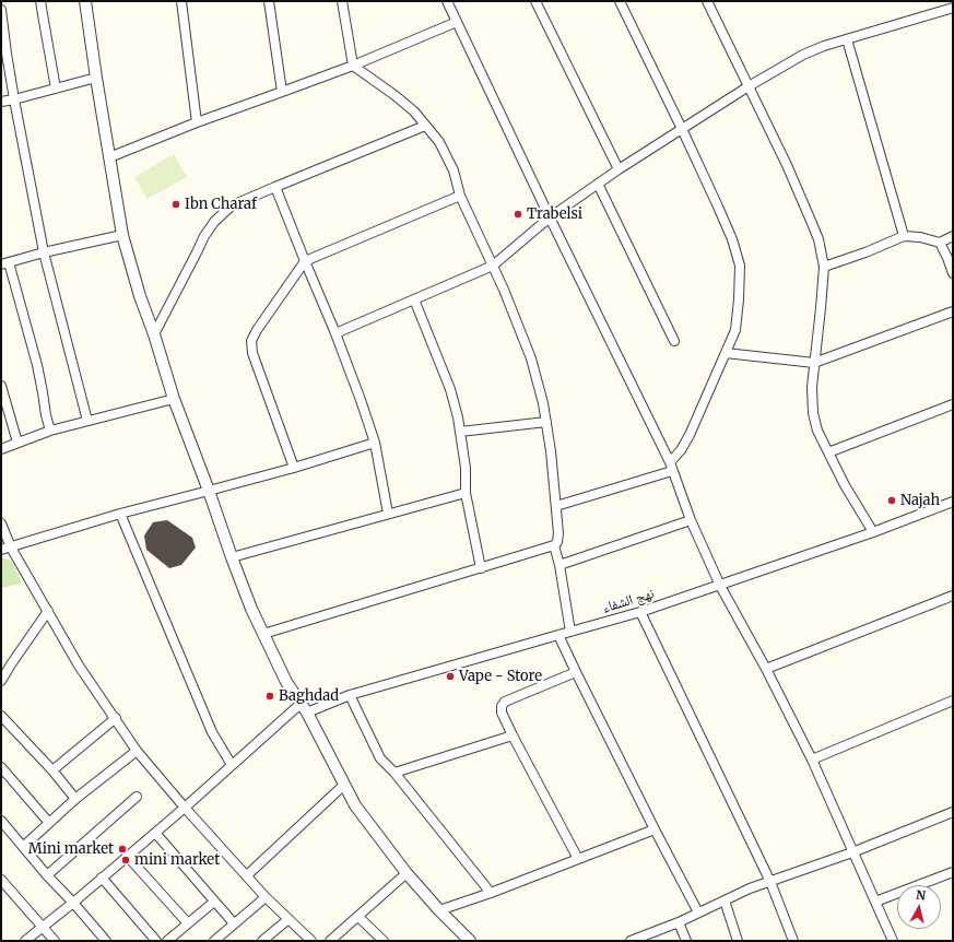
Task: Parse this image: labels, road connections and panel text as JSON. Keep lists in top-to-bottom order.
{
  "streets": {
    "street": ["نهج الشفاء"]
  },
  "places": [
    "Ibn Charaf",
    "Trabelsi",
    "Najah",
    "Vape - Store",
    "Baghdad",
    "Mini market",
    "mini market"
  ],
  "north": "top"
}
